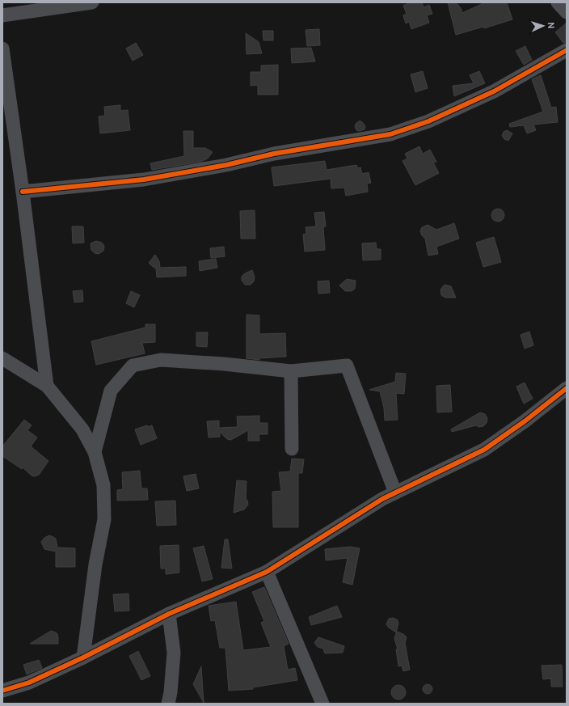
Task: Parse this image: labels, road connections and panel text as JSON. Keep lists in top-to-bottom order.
{
  "north": "right"
}
